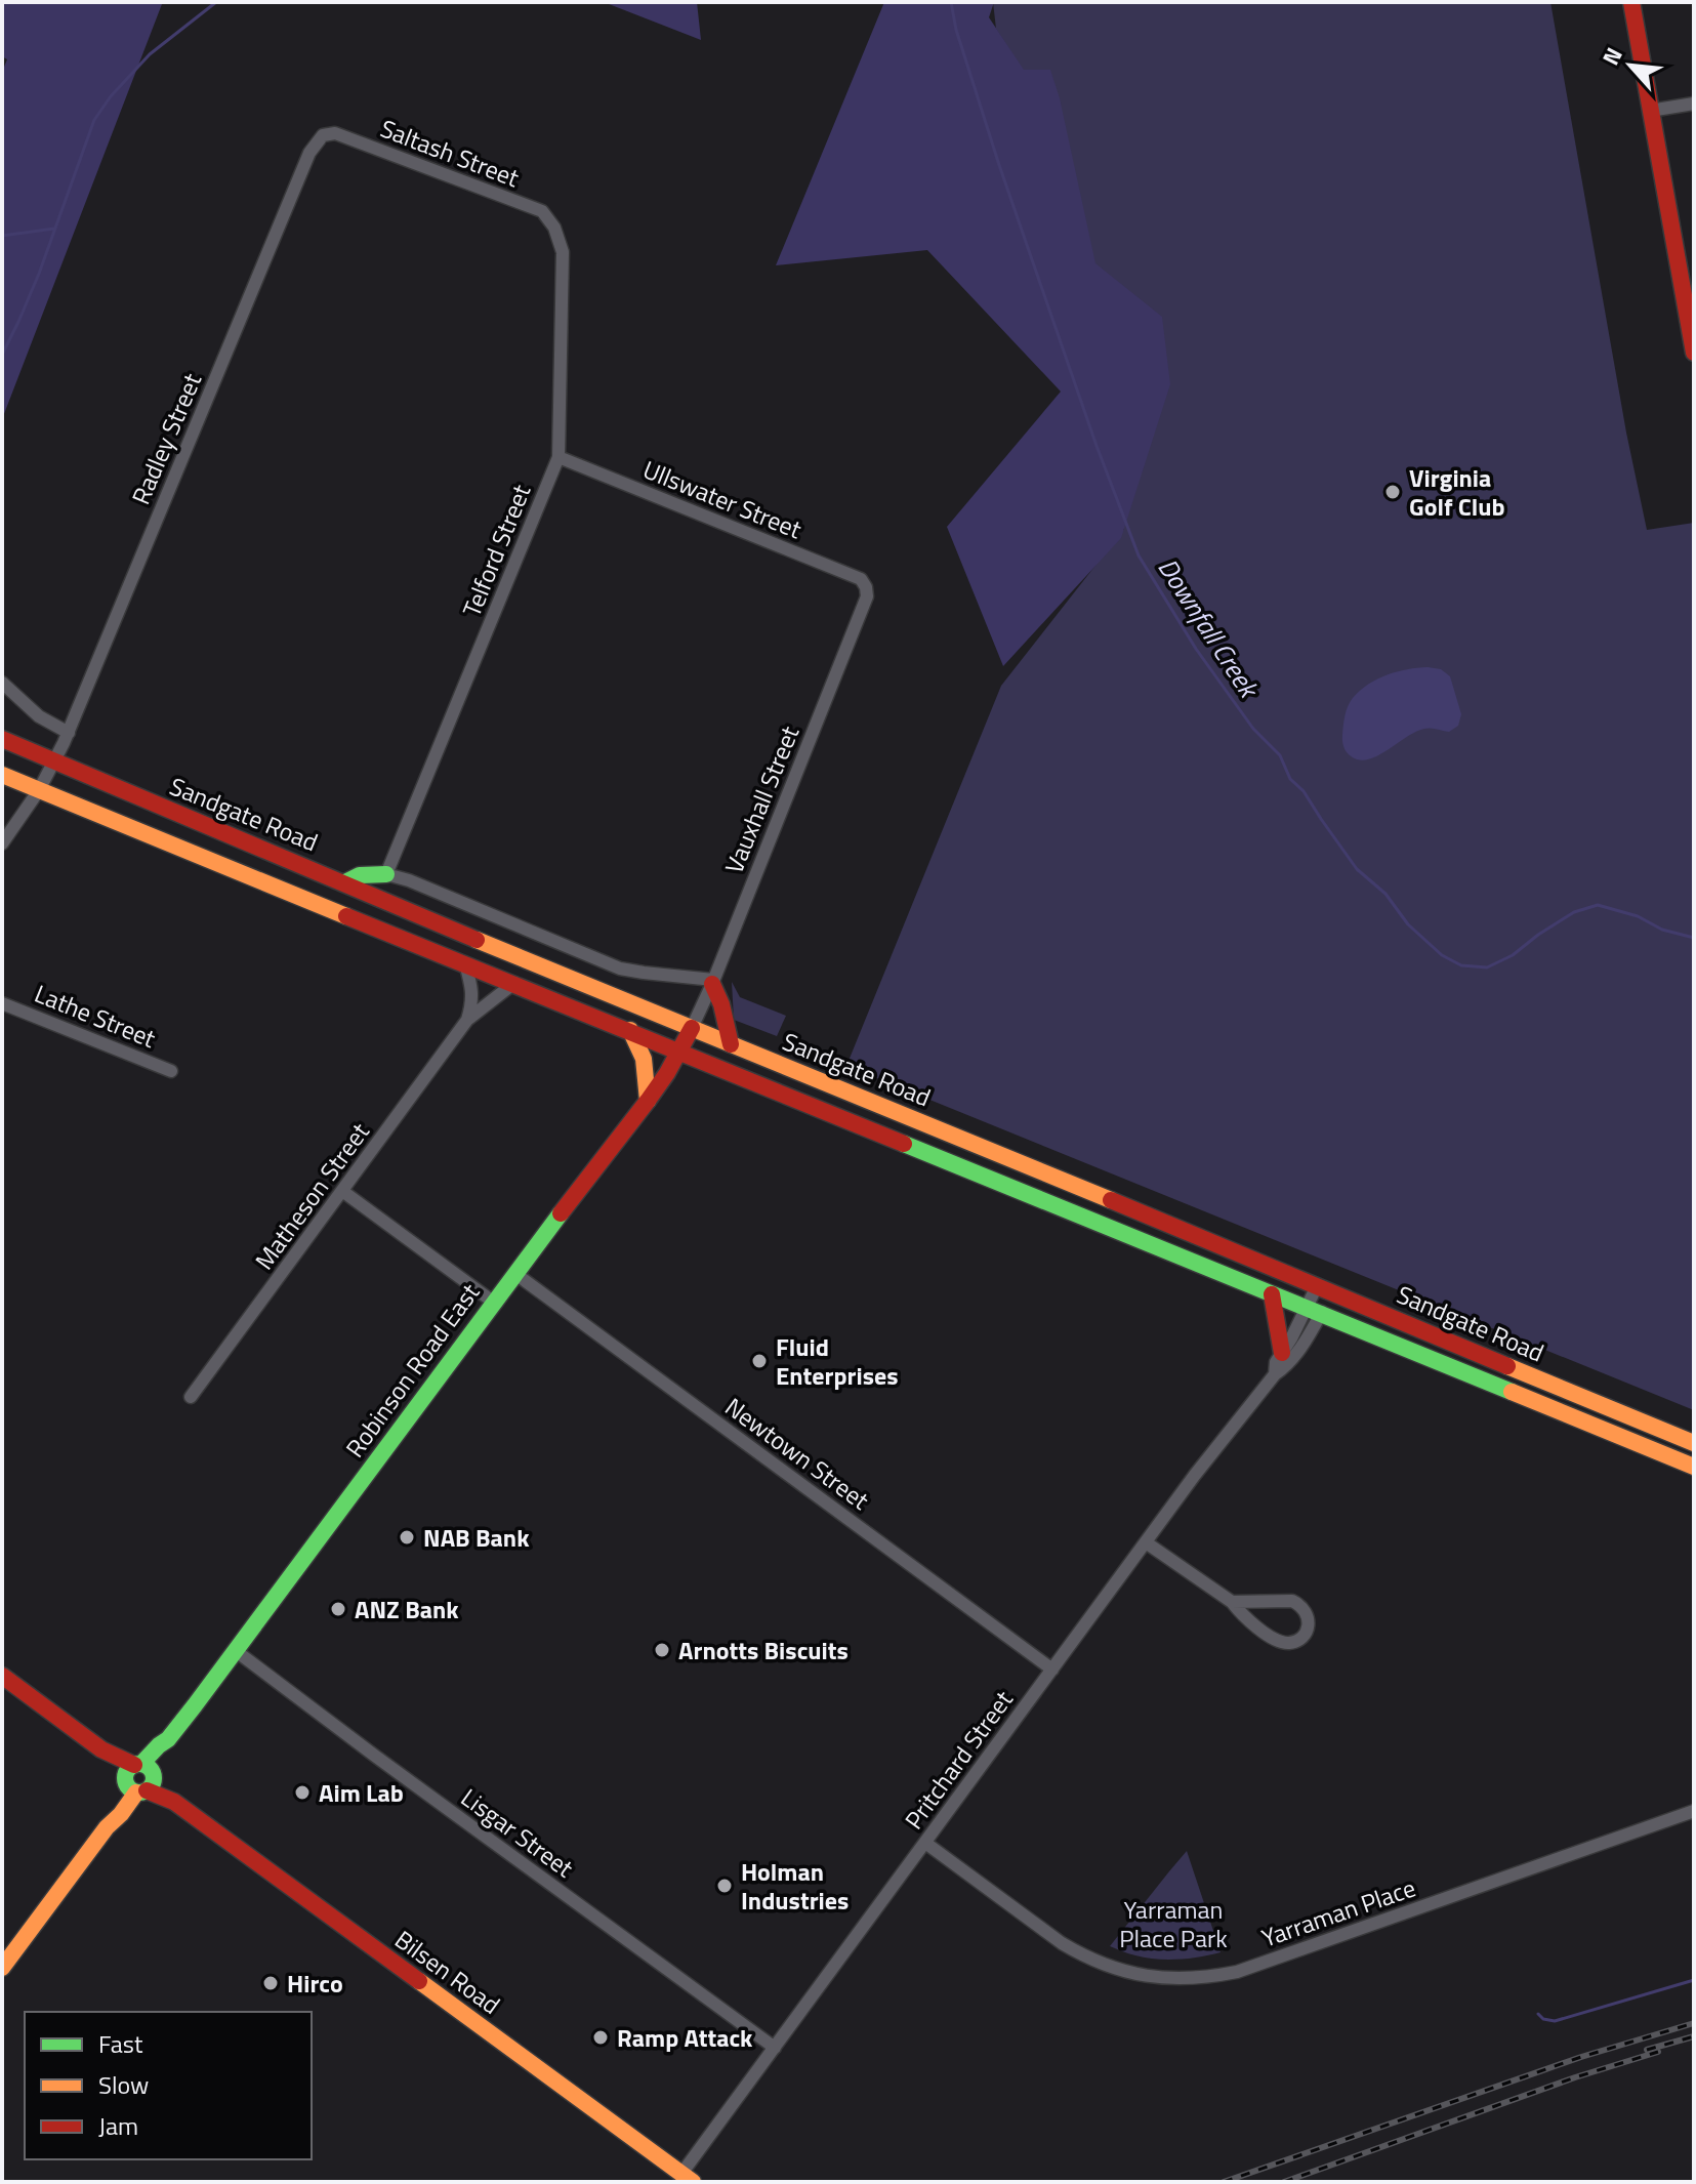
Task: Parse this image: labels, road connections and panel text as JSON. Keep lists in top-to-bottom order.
{
  "streets": {
    "main road": ["Sandgate Road", "Robinson Road East", "Bilsen Road"],
    "street": [
      "Saltash Street",
      "Radley Street",
      "Ullswater Street",
      "Telford Street",
      "Vauxhall Street",
      "Lathe Street",
      "Matheson Street",
      "Newtown Street",
      "Pritchard Street",
      "Lisgar Street",
      "Yarraman Place"
    ]
  },
  "crossings": [
    ["Saltash Street", "Radley Street"],
    ["Saltash Street", "Telford Street"],
    ["Radley Street", "Sandgate Road"],
    ["Ullswater Street", "Telford Street"],
    ["Ullswater Street", "Vauxhall Street"],
    ["Vauxhall Street", "Sandgate Road"],
    ["Vauxhall Street", "Robinson Road East"],
    ["Sandgate Road", "Matheson Street"],
    ["Sandgate Road", "Robinson Road East"],
    ["Sandgate Road", "Pritchard Street"],
    ["Robinson Road East", "Newtown Street"],
    ["Robinson Road East", "Lisgar Street"],
    ["Robinson Road East", "Bilsen Road"],
    ["Newtown Street", "Pritchard Street"],
    ["Pritchard Street", "Lisgar Street"],
    ["Pritchard Street", "Yarraman Place"],
    ["Pritchard Street", "Bilsen Road"]
  ],
  "water": ["Downfall Creek"],
  "parks": ["Yarraman Place Park"],
  "places": [
    "Virginia Golf Club",
    "Fluid Enterprises",
    "NAB Bank",
    "ANZ Bank",
    "Arnotts Biscuits",
    "Aim Lab",
    "Holman Industries",
    "Hirco",
    "Ramp Attack"
  ],
  "legend": ["Fast", "Slow", "Jam"],
  "north": "top left"
}
